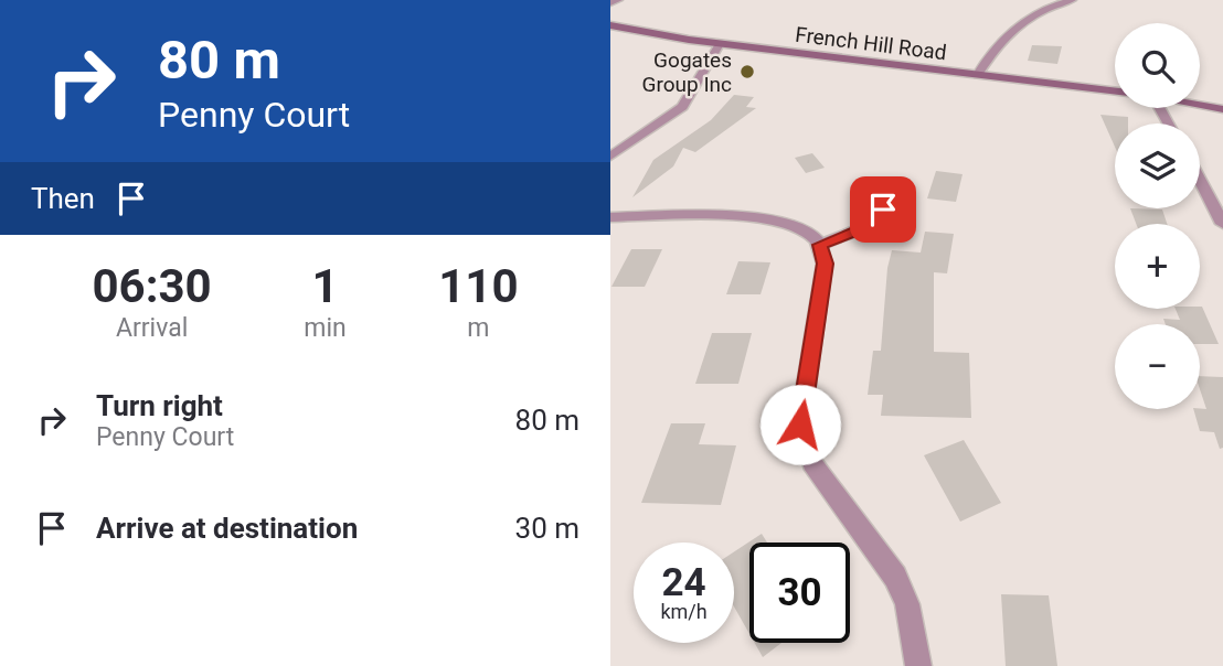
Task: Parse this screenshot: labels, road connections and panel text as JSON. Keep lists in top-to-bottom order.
{
  "streets": {
    "main road": ["French Hill Road"]
  },
  "places": ["Gogates Group Inc"],
  "page": {
    "turn": ["80 m", "Penny Court"],
    "map_buttons": ["+", "−"],
    "then": "Then",
    "eta": [
      "06:30",
      "Arrival",
      "1",
      "min",
      "110",
      "m"
    ],
    "list": [
      {
        "name": "Turn right",
        "note": "Penny Court",
        "value": "80 m"
      },
      {
        "name": "Arrive at destination",
        "value": "30 m"
      }
    ],
    "speed": "24 km/h",
    "limit": "30"
  }
}
